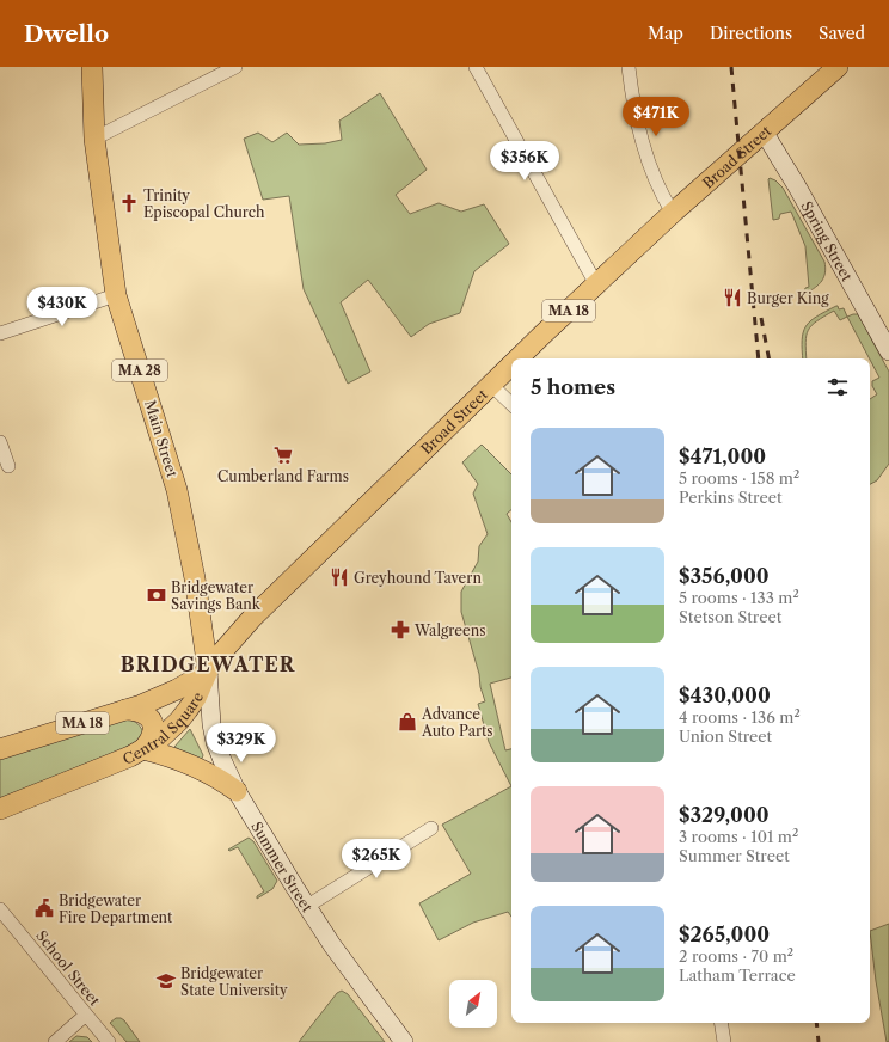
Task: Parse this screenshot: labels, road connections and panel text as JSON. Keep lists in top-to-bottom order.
{
  "streets": {
    "main road": [
      "Broad Street",
      "Spring Street",
      "MA 18",
      "MA 28",
      "Main Street",
      "Central Square",
      "Summer Street"
    ],
    "street": ["School Street"]
  },
  "crossings": [
    ["Broad Street", "Spring Street"],
    ["Broad Street", "Main Street"],
    ["Broad Street", "Central Square"],
    ["Broad Street", "Summer Street"],
    ["Main Street", "Central Square"],
    ["Main Street", "Summer Street"],
    ["Central Square", "Summer Street"]
  ],
  "districts": ["BRIDGEWATER"],
  "places": {
    "church": ["Trinity Episcopal Church"],
    "restaurant": ["Burger King", "Greyhound Tavern"],
    "supermarket": ["Cumberland Farms"],
    "bank": ["Bridgewater Savings Bank"],
    "pharmacy": ["Walgreens"],
    "shop": ["Advance Auto Parts"],
    "public building": ["Bridgewater Fire Department"],
    "school or university": ["Bridgewater State University"]
  },
  "north": "top right",
  "page": {
    "header": "Dwello",
    "nav": ["Map", "Directions", "Saved"],
    "price": [
      "$471K",
      "$356K",
      "$430K",
      "$329K",
      "$265K"
    ],
    "heading": "5 homes",
    "list": [
      {
        "name": "$471,000",
        "note": "5 rooms · 158 m² · Perkins Street"
      },
      {
        "name": "$356,000",
        "note": "5 rooms · 133 m² · Stetson Street"
      },
      {
        "name": "$430,000",
        "note": "4 rooms · 136 m² · Union Street"
      },
      {
        "name": "$329,000",
        "note": "3 rooms · 101 m² · Summer Street"
      },
      {
        "name": "$265,000",
        "note": "2 rooms · 70 m² · Latham Terrace"
      }
    ]
  }
}
